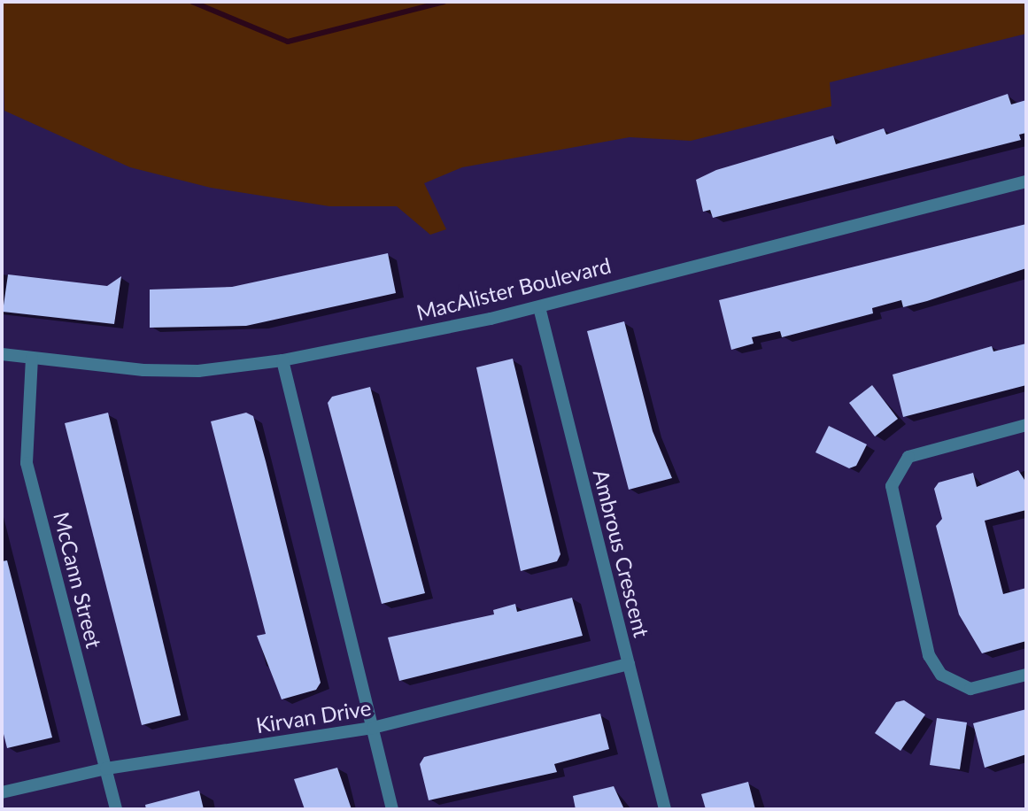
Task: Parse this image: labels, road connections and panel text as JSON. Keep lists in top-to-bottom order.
{
  "streets": {
    "street": [
      "MacAlister Boulevard",
      "Ambrous Crescent",
      "McCann Street",
      "Kirvan Drive"
    ]
  },
  "crossings": [
    ["MacAlister Boulevard", "Ambrous Crescent"],
    ["MacAlister Boulevard", "McCann Street"],
    ["Ambrous Crescent", "Kirvan Drive"],
    ["McCann Street", "Kirvan Drive"]
  ]
}
